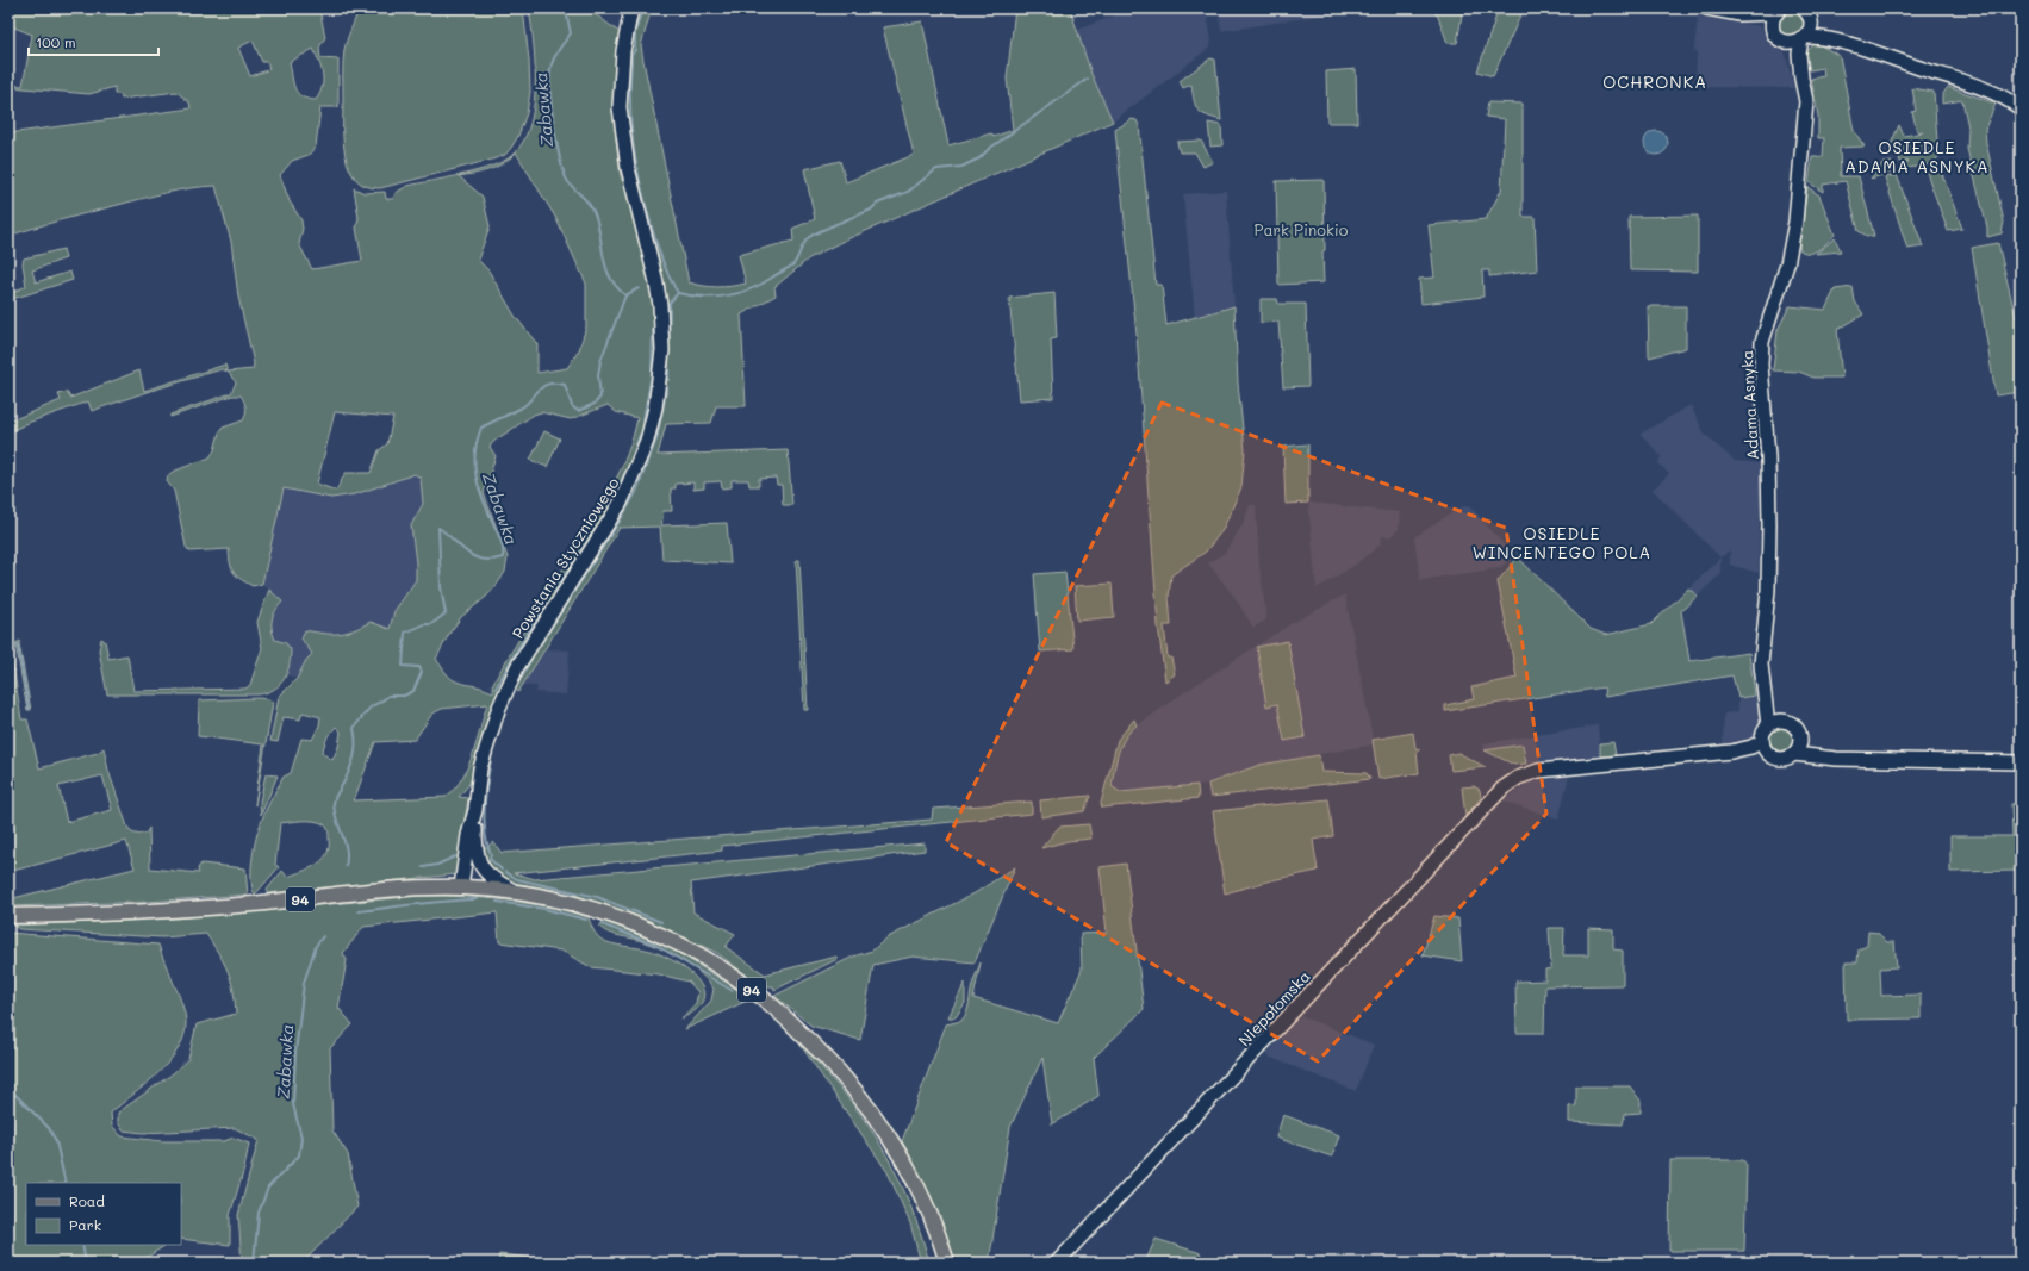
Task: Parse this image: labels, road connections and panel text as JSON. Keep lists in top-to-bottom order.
{
  "streets": {
    "main road": [
      "Adama Asnyka",
      "Powstania Styczniowego",
      "94",
      "Niepołomska"
    ]
  },
  "crossings": [
    ["Adama Asnyka", "Niepołomska"],
    ["Powstania Styczniowego", "94"]
  ],
  "districts": ["OCHRONKA", "OSIEDLE ADAMA ASNYKA", "OSIEDLE WINCENTEGO POLA"],
  "water": ["Zabawka"],
  "parks": ["Park Pinokio"],
  "legend": ["Road", "Park"],
  "scale_bar": "100 m"
}
